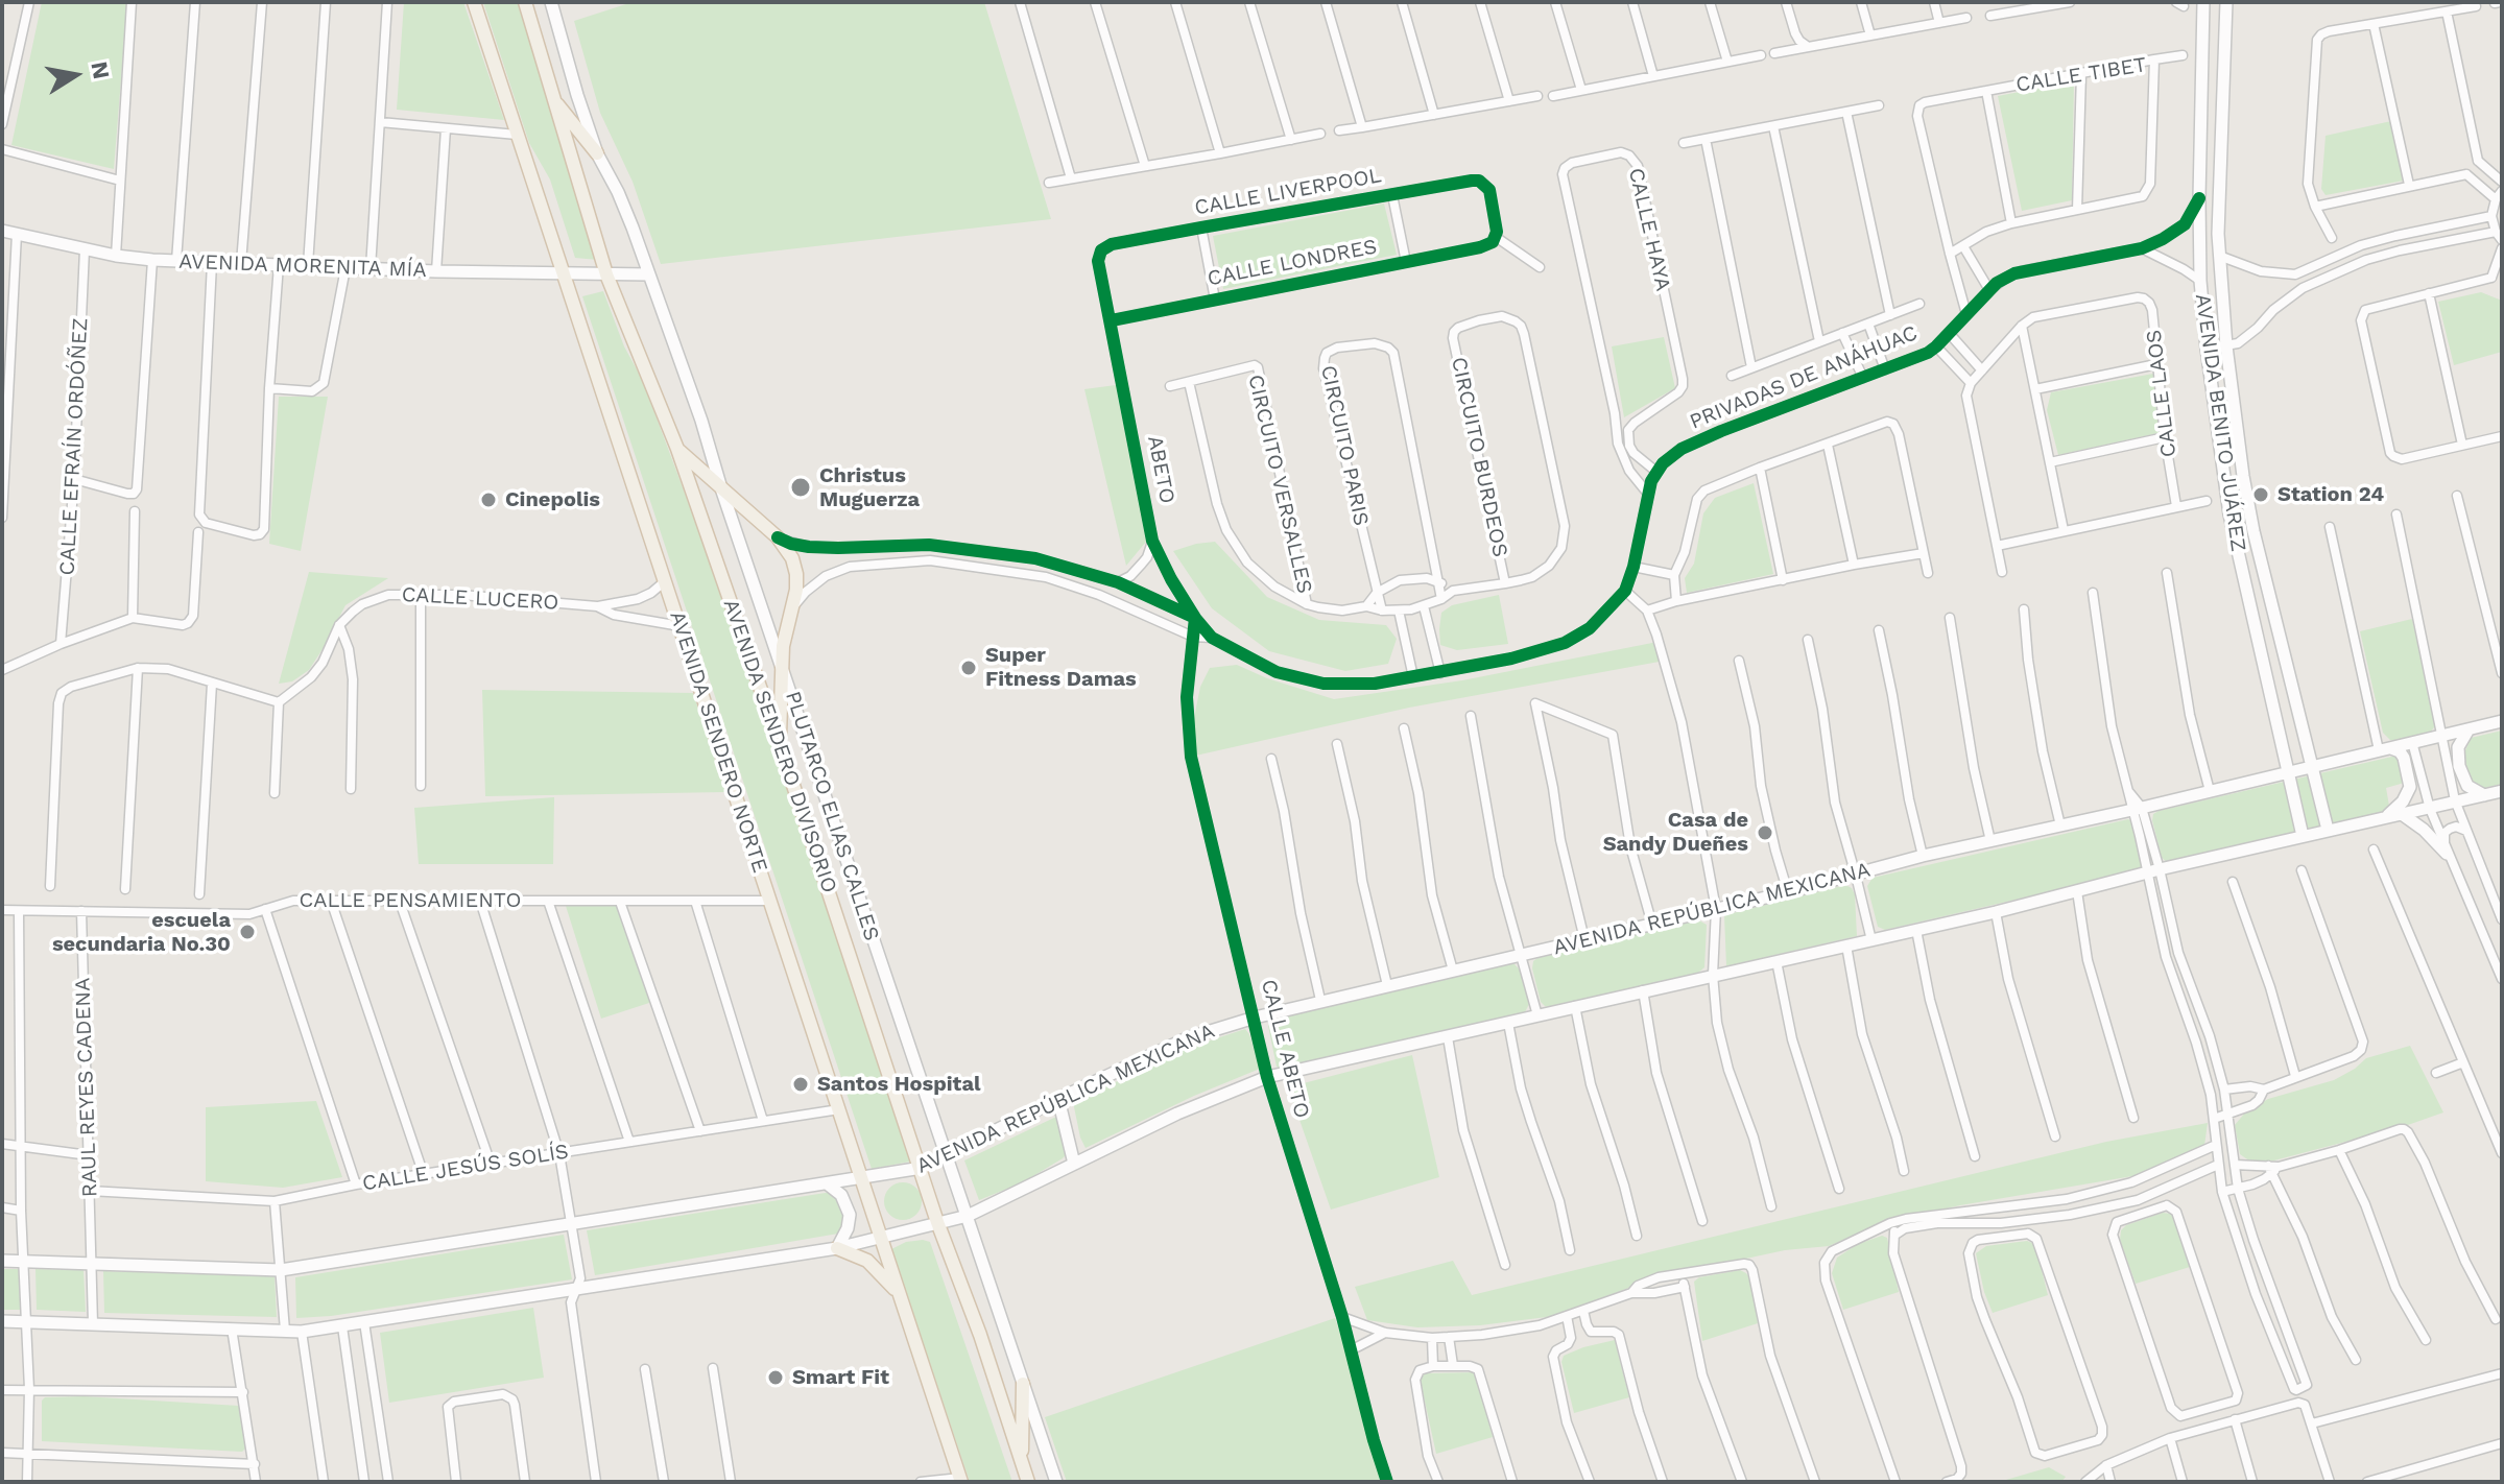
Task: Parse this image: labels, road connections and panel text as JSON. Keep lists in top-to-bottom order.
{
  "streets": {
    "main road": [
      "AVENIDA MORENITA MÍA",
      "AVENIDA BENITO JUÁREZ",
      "AVENIDA SENDERO NORTE",
      "AVENIDA SENDERO DIVISORIO",
      "PLUTARCO ELIAS CALLES",
      "AVENIDA REPÚBLICA MEXICANA"
    ],
    "street": [
      "CALLE TIBET",
      "CALLE LIVERPOOL",
      "CALLE HAYA",
      "CALLE LONDRES",
      "PRIVADAS DE ANÁHUAC",
      "CALLE LAOS",
      "CIRCUITO PARIS",
      "CALLE EFRAÍN ORDÓÑEZ",
      "CIRCUITO BURDEOS",
      "ABETO",
      "CIRCUITO VERSALLES",
      "CALLE LUCERO",
      "CALLE PENSAMIENTO",
      "CALLE ABETO",
      "RAUL REYES CADENA",
      "CALLE JESÚS SOLÍS"
    ]
  },
  "crossings": [
    ["CALLE LIVERPOOL", "CALLE LONDRES"],
    ["CALLE LIVERPOOL", "ABETO"],
    ["CALLE HAYA", "PRIVADAS DE ANÁHUAC"],
    ["CALLE LONDRES", "ABETO"],
    ["AVENIDA MORENITA MÍA", "CALLE EFRAÍN ORDÓÑEZ"],
    ["AVENIDA MORENITA MÍA", "AVENIDA SENDERO NORTE"],
    ["AVENIDA MORENITA MÍA", "AVENIDA SENDERO DIVISORIO"],
    ["AVENIDA MORENITA MÍA", "PLUTARCO ELIAS CALLES"],
    ["PRIVADAS DE ANÁHUAC", "AVENIDA BENITO JUÁREZ"],
    ["PRIVADAS DE ANÁHUAC", "ABETO"],
    ["PRIVADAS DE ANÁHUAC", "CALLE ABETO"],
    ["AVENIDA BENITO JUÁREZ", "AVENIDA REPÚBLICA MEXICANA"],
    ["ABETO", "CALLE ABETO"],
    ["CALLE LUCERO", "AVENIDA SENDERO NORTE"],
    ["AVENIDA SENDERO NORTE", "CALLE PENSAMIENTO"],
    ["AVENIDA SENDERO NORTE", "AVENIDA REPÚBLICA MEXICANA"],
    ["AVENIDA SENDERO NORTE", "CALLE JESÚS SOLÍS"],
    ["AVENIDA SENDERO DIVISORIO", "AVENIDA REPÚBLICA MEXICANA"],
    ["PLUTARCO ELIAS CALLES", "AVENIDA REPÚBLICA MEXICANA"],
    ["CALLE PENSAMIENTO", "RAUL REYES CADENA"],
    ["AVENIDA REPÚBLICA MEXICANA", "CALLE ABETO"],
    ["AVENIDA REPÚBLICA MEXICANA", "RAUL REYES CADENA"],
    ["RAUL REYES CADENA", "CALLE JESÚS SOLÍS"]
  ],
  "places": [
    "Christus Muguerza",
    "Station 24",
    "Cinepolis",
    "Super Fitness Damas",
    "Casa de Sandy Dueñes",
    "escuela secundaria No.30",
    "Santos Hospital",
    "Smart Fit"
  ],
  "north": "right"
}
